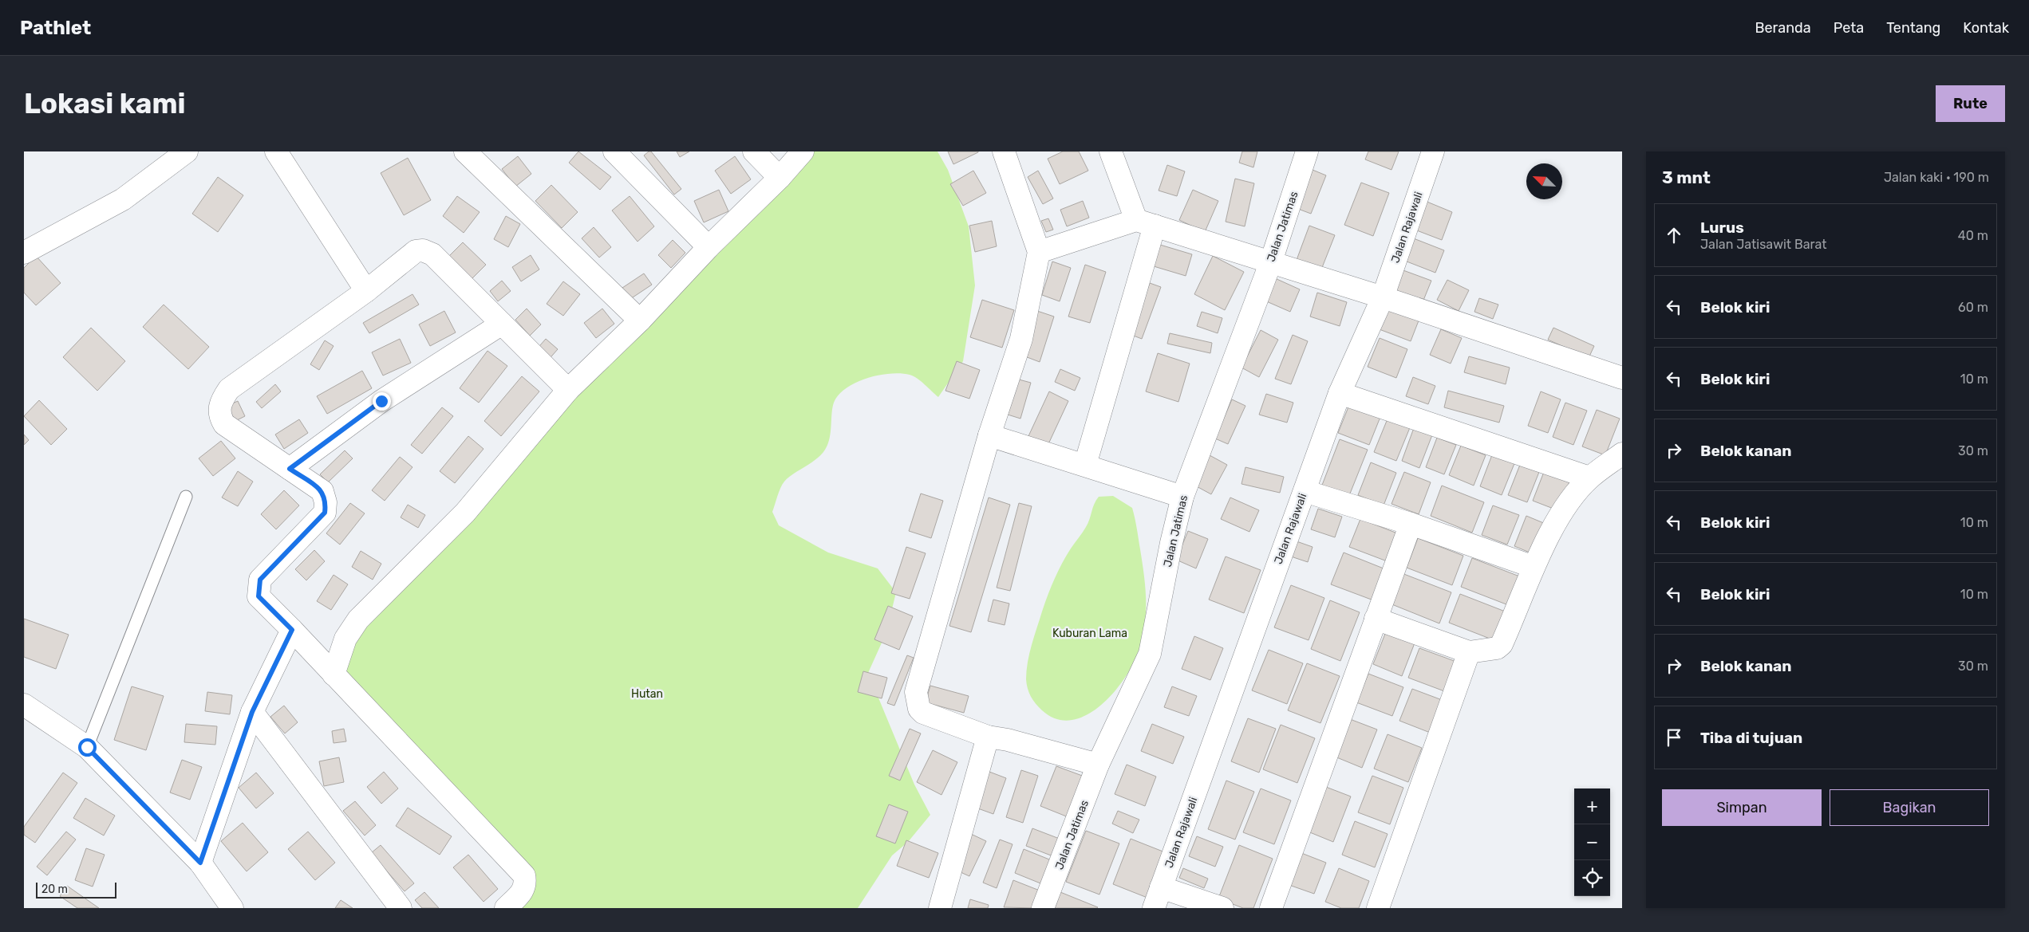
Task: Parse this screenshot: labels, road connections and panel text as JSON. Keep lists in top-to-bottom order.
{
  "streets": {
    "street": ["Jalan Jatimas", "Jalan Rajawali"]
  },
  "parks": ["Kuburan Lama", "Hutan"],
  "scale_bar": "20 m",
  "north": "top left",
  "page": {
    "header": "Pathlet",
    "nav": [
      "Beranda",
      "Peta",
      "Tentang",
      "Kontak"
    ],
    "buttons": [
      "Rute",
      ["Simpan", "Bagikan"]
    ],
    "title": "Lokasi kami",
    "heading": ["3 mnt", "Jalan kaki · 190 m"],
    "list": [
      ["Lurus", "Jalan Jatisawit Barat", "40 m"],
      ["Belok kiri", "60 m"],
      ["Belok kiri", "10 m"],
      ["Belok kanan", "30 m"],
      ["Belok kiri", "10 m"],
      ["Belok kiri", "10 m"],
      ["Belok kanan", "30 m"],
      "Tiba di tujuan"
    ],
    "map_buttons": ["+", "−"],
    "scale": "20 m"
  }
}
